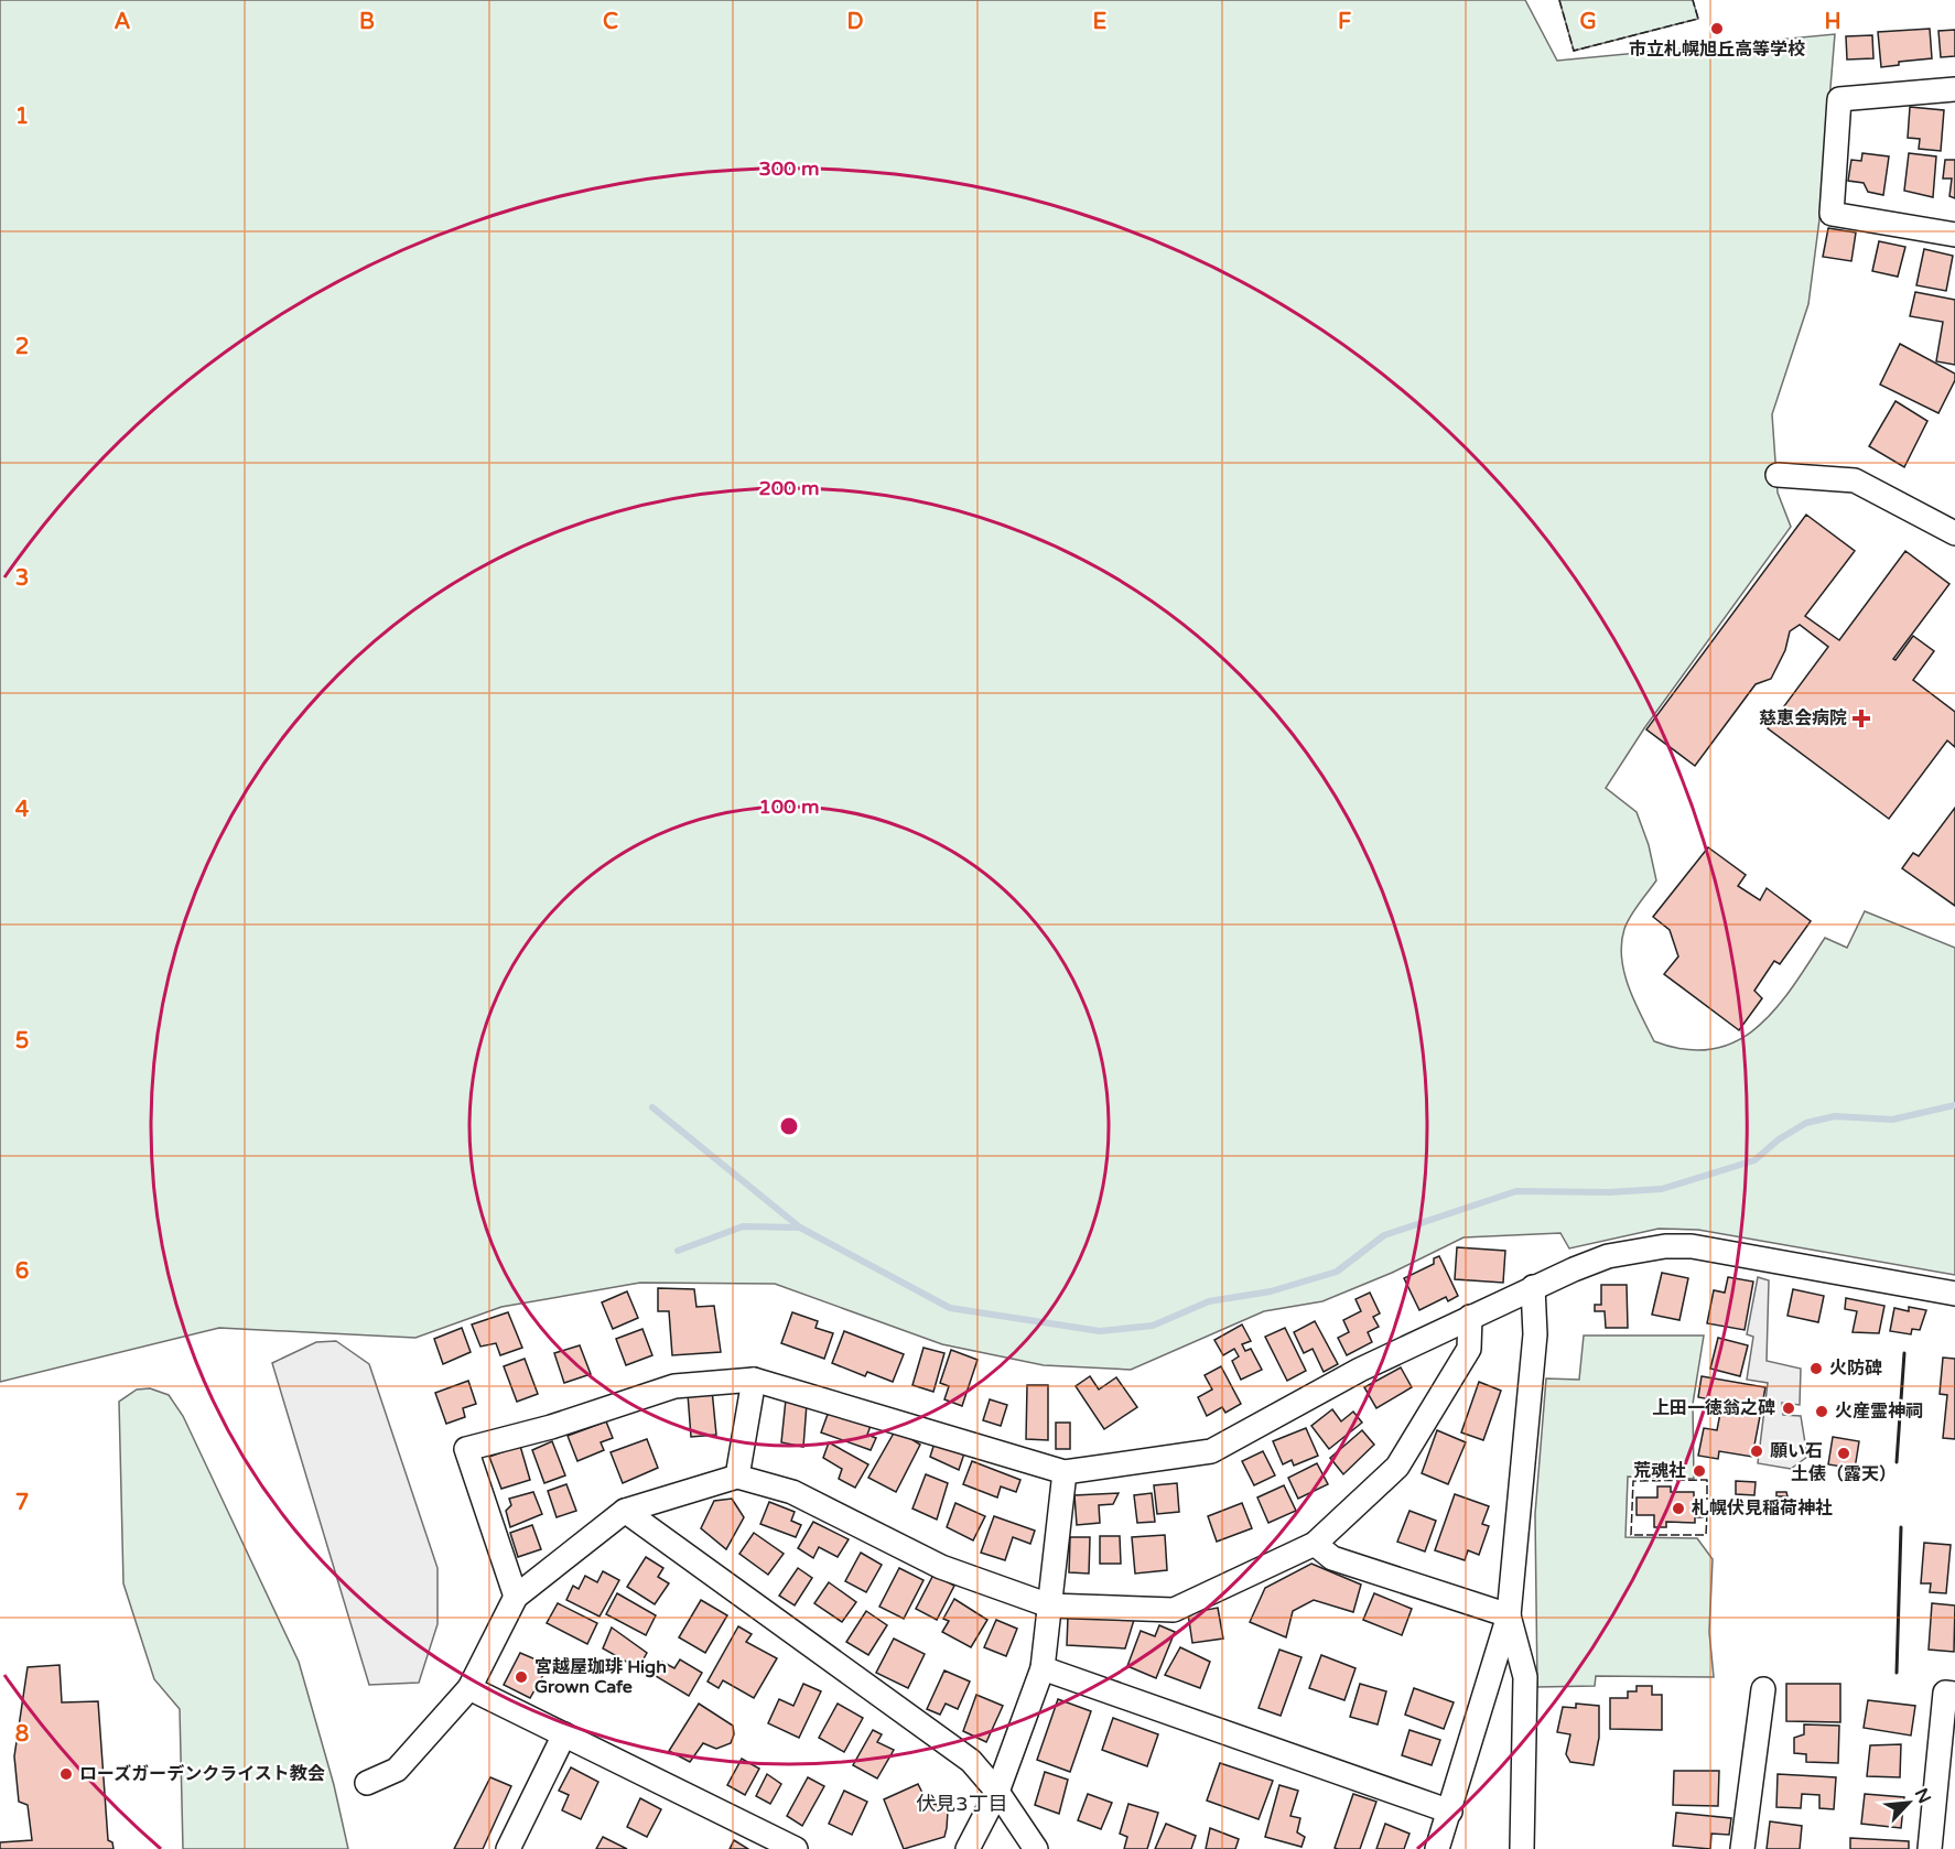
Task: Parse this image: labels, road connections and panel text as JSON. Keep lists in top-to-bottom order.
{
  "districts": ["伏見3丁目"],
  "places": {
    "other": [
      "市立札幌旭丘高等学校",
      "火防碑",
      "上田一徳翁之碑",
      "火産霊神祠",
      "願い石",
      "土俵（露天）",
      "荒魂社",
      "札幌伏見稲荷神社",
      "宮越屋珈琲 High Grown Cafe",
      "ローズガーデンクライスト教会"
    ],
    "health": ["慈恵会病院"]
  },
  "north": "top right",
  "grid": {
    "columns": [
      "A",
      "B",
      "C",
      "D",
      "E",
      "F",
      "G",
      "H"
    ],
    "rows": [
      "1",
      "2",
      "3",
      "4",
      "5",
      "6",
      "7",
      "8"
    ]
  },
  "rings": ["300 m", "200 m", "100 m"]
}
